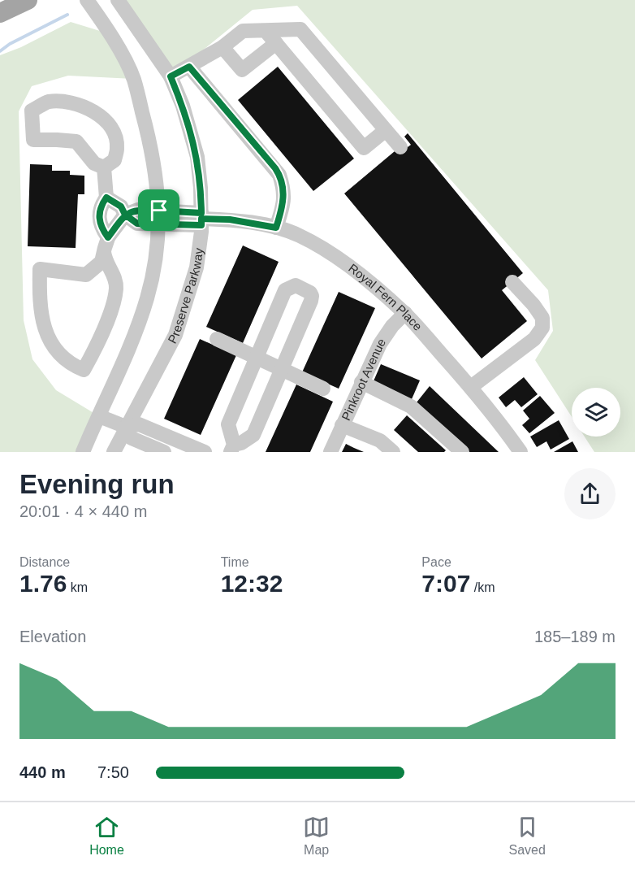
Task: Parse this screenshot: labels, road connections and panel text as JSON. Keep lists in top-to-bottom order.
{
  "streets": {
    "street": ["Preserve Parkway", "Royal Fern Place", "Pinkroot Avenue"]
  },
  "crossings": [
    ["Preserve Parkway", "Royal Fern Place"],
    ["Royal Fern Place", "Pinkroot Avenue"]
  ],
  "page": {
    "heading": ["Evening run", "20:01 · 4 × 440 m"],
    "stats": [
      ["Distance", "1.76 km"],
      ["Time", "12:32"],
      ["Pace", "7:07 /km"]
    ],
    "chart": ["Elevation", "185–189 m"],
    "list": [
      {
        "name": "440 m",
        "note": "7:50"
      }
    ],
    "tabs": ["Home", "Map", "Saved"]
  }
}
